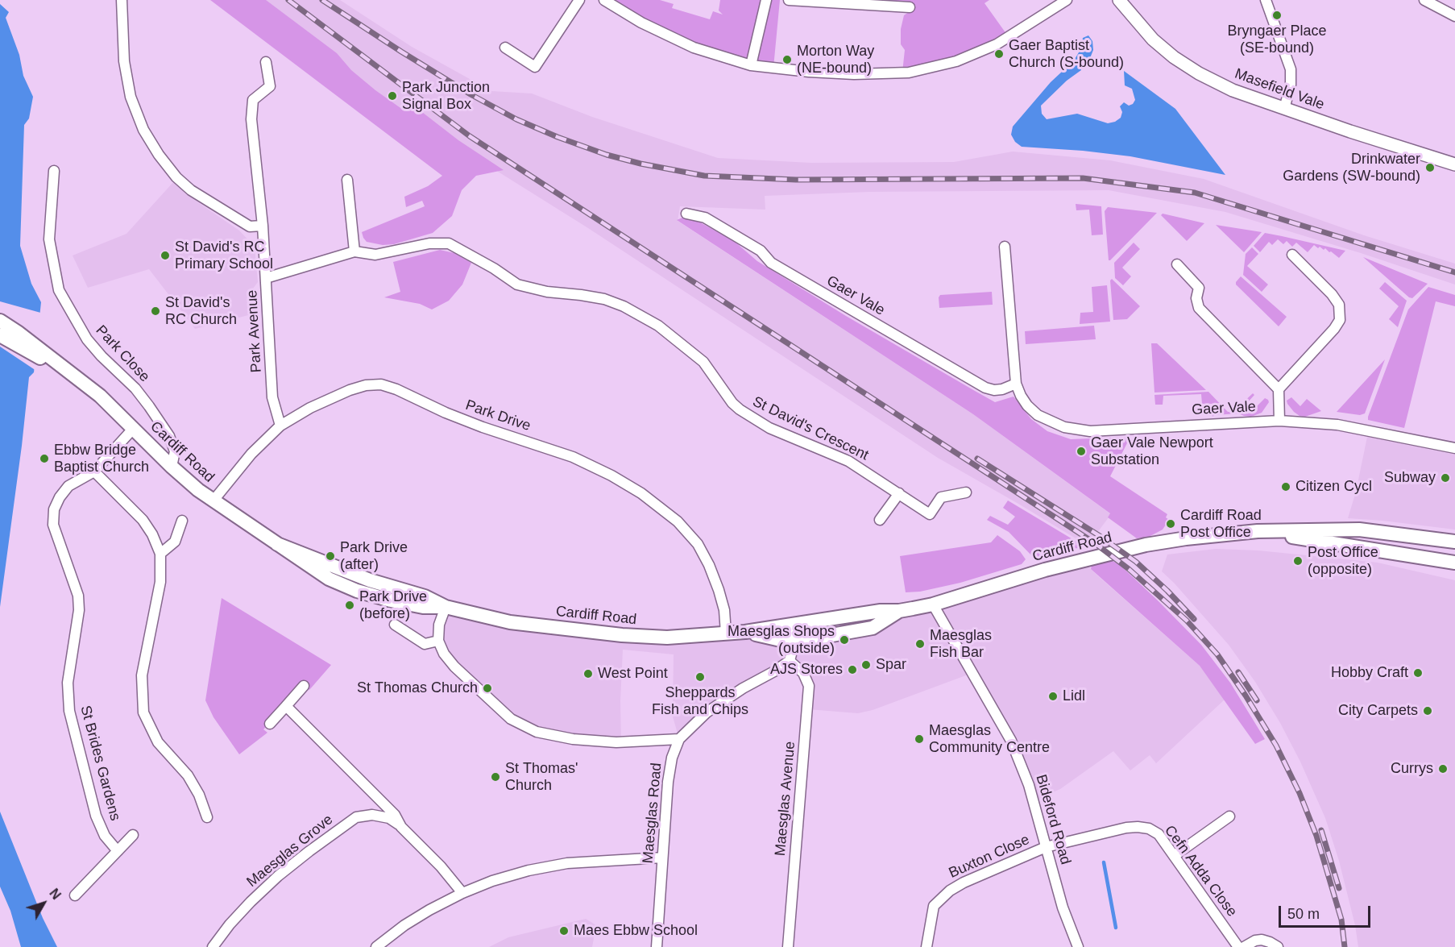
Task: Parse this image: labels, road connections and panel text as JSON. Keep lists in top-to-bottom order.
{
  "streets": {
    "main road": ["Cardiff Road"],
    "street": [
      "Masefield Vale",
      "Gaer Vale",
      "Park Avenue",
      "Park Close",
      "Park Drive",
      "St David's Crescent",
      "St Brides Gardens",
      "Maesglas Avenue",
      "Maesglas Road",
      "Bideford Road",
      "Maesglas Grove",
      "Buxton Close",
      "Cefn Adda Close"
    ]
  },
  "crossings": [
    ["Park Avenue", "Park Drive"],
    ["Park Avenue", "St David's Crescent"],
    ["Park Close", "Cardiff Road"],
    ["Park Drive", "Cardiff Road"],
    ["Cardiff Road", "St Brides Gardens"],
    ["Cardiff Road", "Bideford Road"],
    ["Maesglas Avenue", "Maesglas Road"],
    ["Bideford Road", "Buxton Close"],
    ["Bideford Road", "Cefn Adda Close"],
    ["Buxton Close", "Cefn Adda Close"]
  ],
  "places": [
    "Bryngaer Place (SE-bound)",
    "Gaer Baptist Church (S-bound)",
    "Morton Way (NE-bound)",
    "Park Junction Signal Box",
    "Drinkwater Gardens (SW-bound)",
    "St David's RC Primary School",
    "St David's RC Church",
    "Gaer Vale Newport Substation",
    "Ebbw Bridge Baptist Church",
    "Subway",
    "Citizen Cycl",
    "Cardiff Road Post Office",
    "Park Drive (after)",
    "Post Office (opposite)",
    "Park Drive (before)",
    "Maesglas Shops (outside)",
    "Maesglas Fish Bar",
    "Spar",
    "AJS Stores",
    "Hobby Craft",
    "West Point",
    "Sheppards Fish and Chips",
    "St Thomas Church",
    "Lidl",
    "City Carpets",
    "Maesglas Community Centre",
    "Currys",
    "St Thomas' Church",
    "Maes Ebbw School"
  ],
  "scale_bar": "50 m",
  "north": "top right"
}
